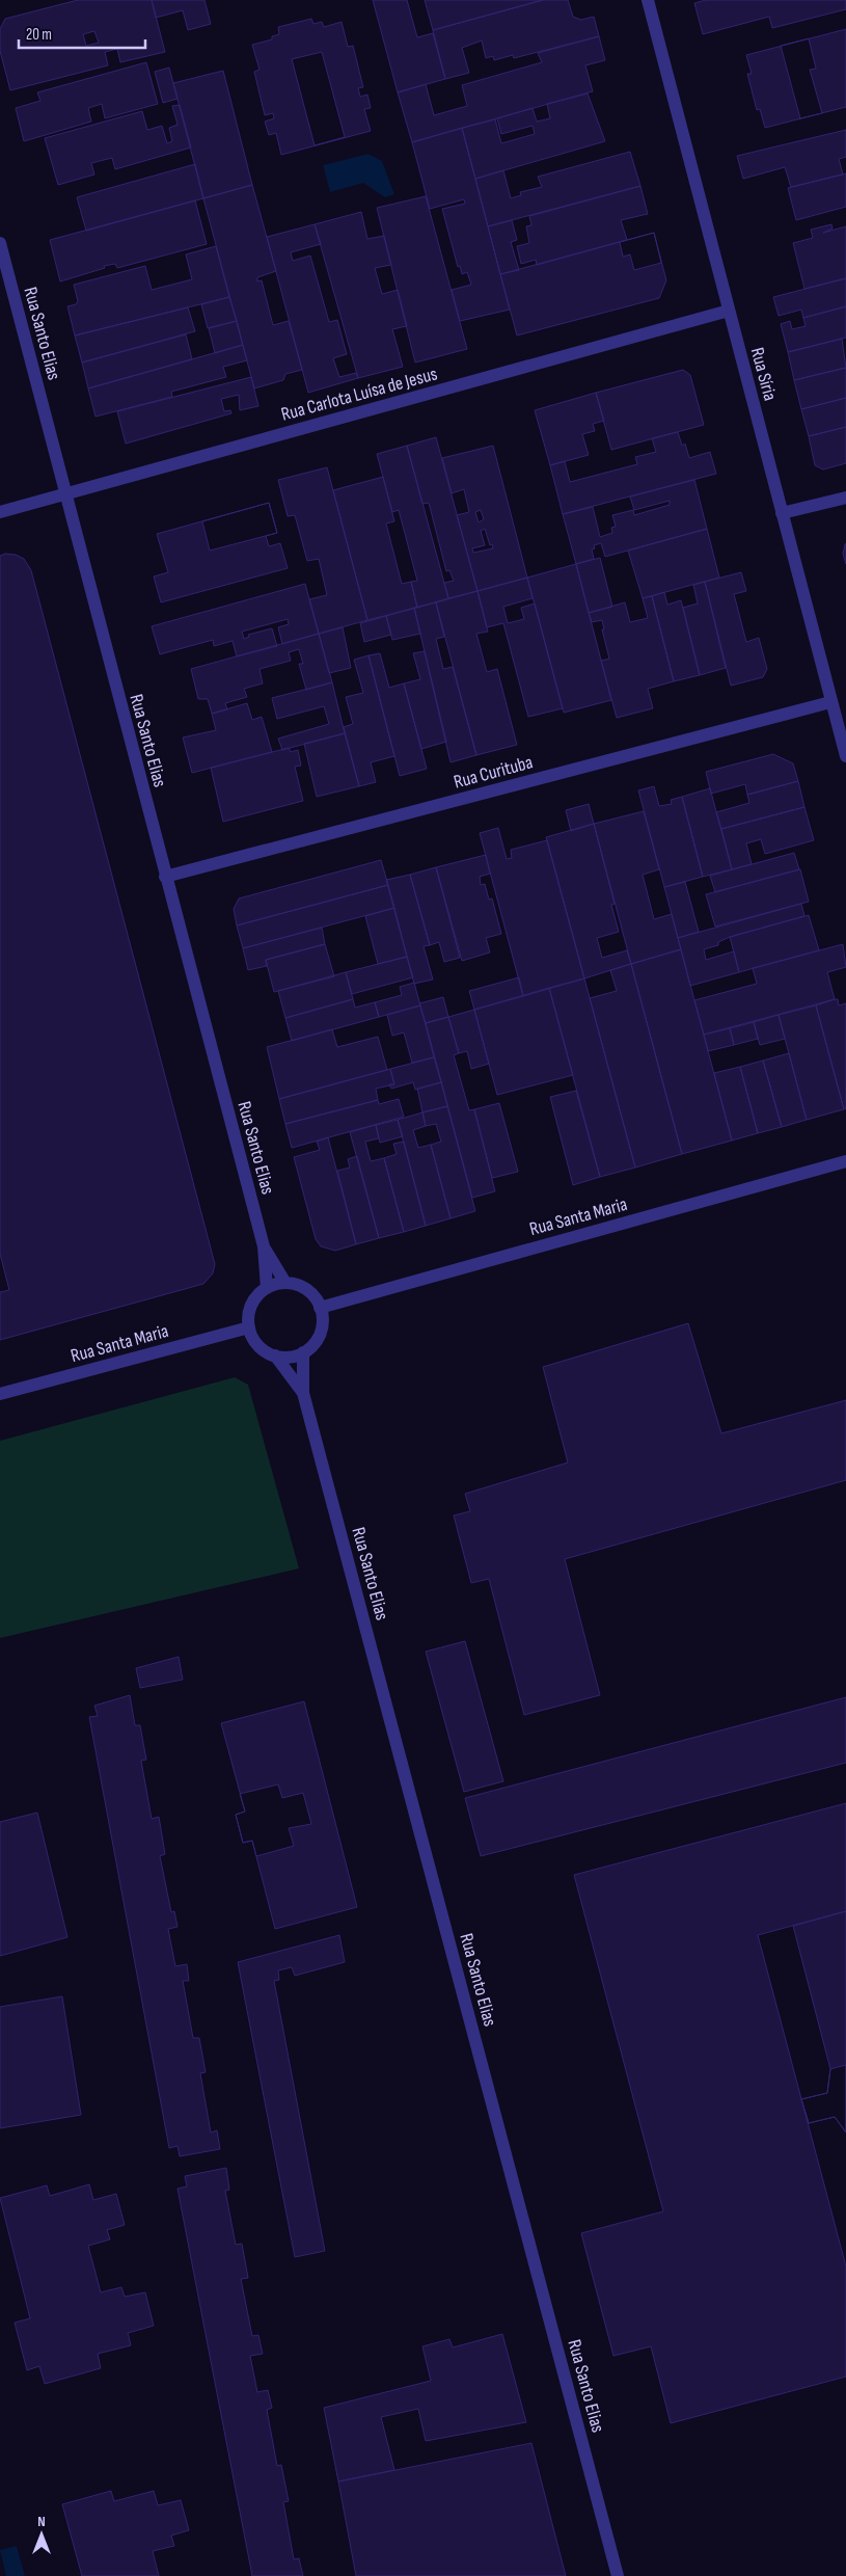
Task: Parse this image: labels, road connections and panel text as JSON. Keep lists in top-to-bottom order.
{
  "streets": {
    "street": [
      "Rua Santo Elias",
      "Rua Síria",
      "Rua Carlota Luísa de Jesus",
      "Rua Curituba",
      "Rua Santa Maria"
    ]
  },
  "crossings": [
    ["Rua Santo Elias", "Rua Carlota Luísa de Jesus"],
    ["Rua Santo Elias", "Rua Curituba"],
    ["Rua Santo Elias", "Rua Santa Maria"],
    ["Rua Síria", "Rua Carlota Luísa de Jesus"],
    ["Rua Síria", "Rua Curituba"]
  ],
  "scale_bar": "20 m",
  "north": "top"
}
